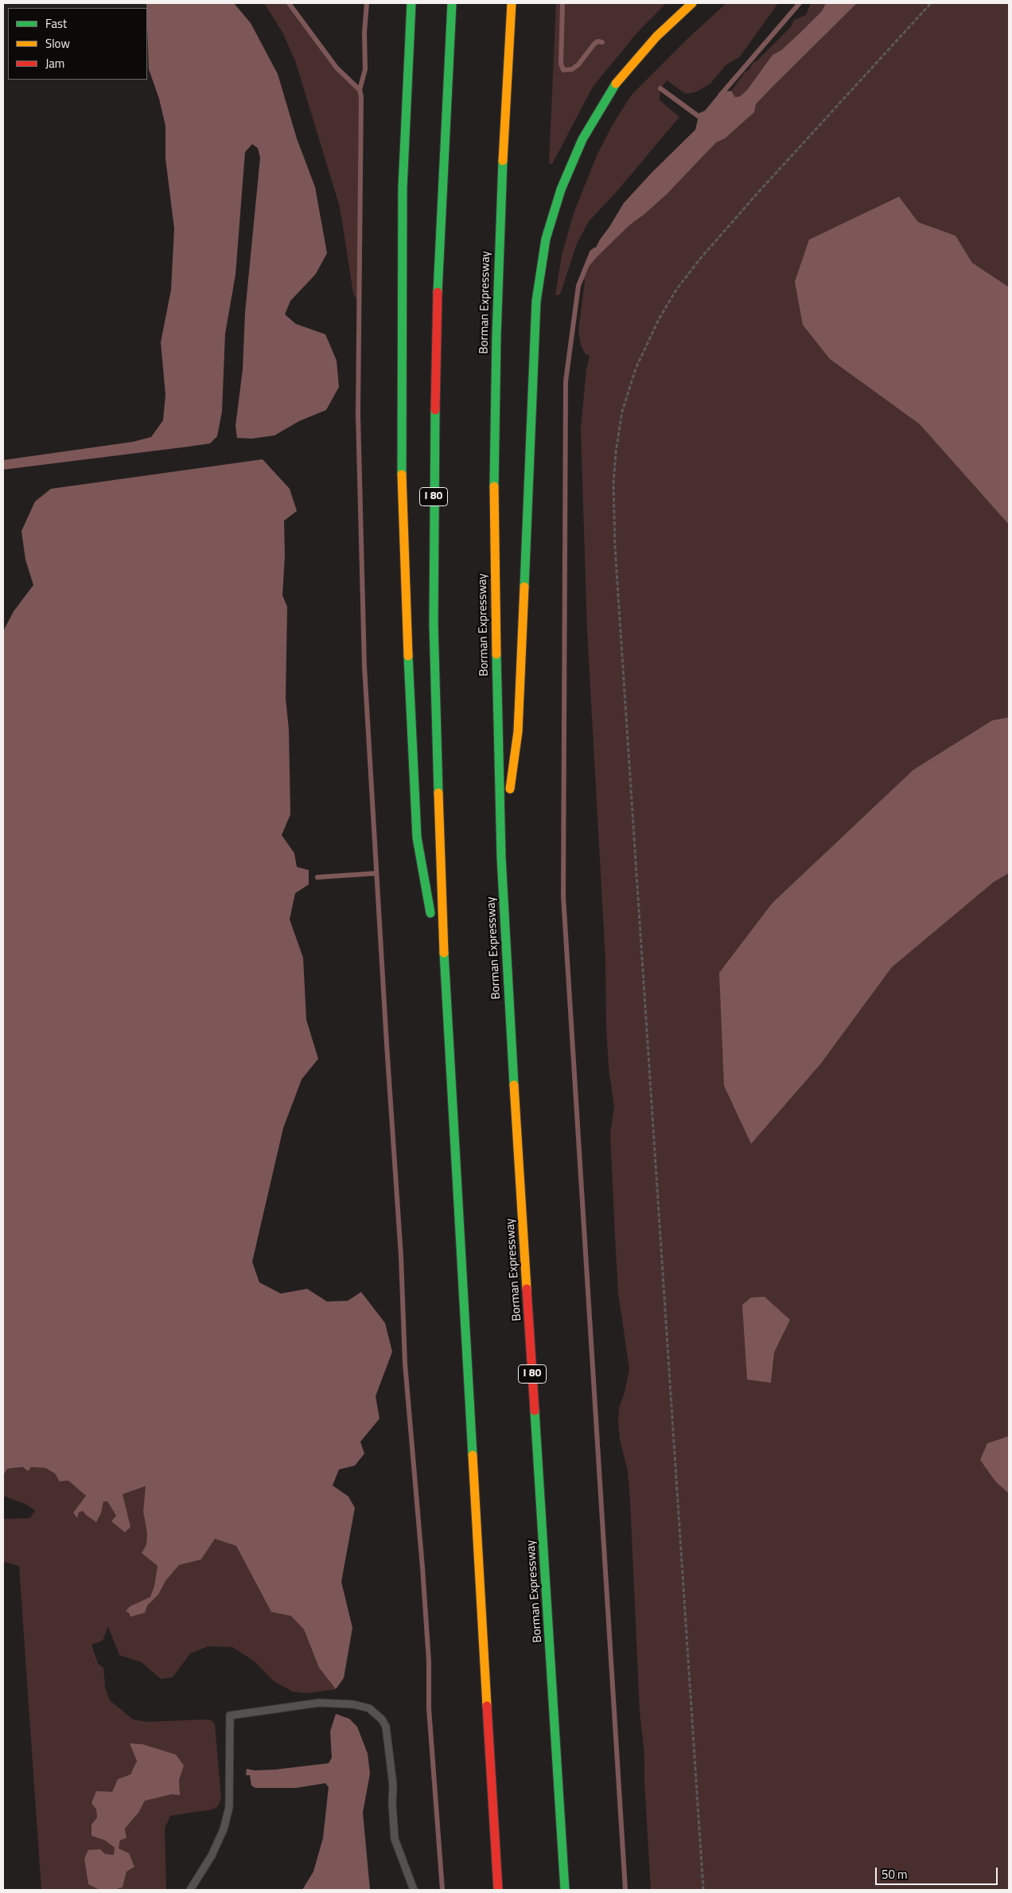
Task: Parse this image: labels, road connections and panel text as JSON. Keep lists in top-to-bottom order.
{
  "streets": {
    "highway": ["Borman Expressway", "I 80"]
  },
  "legend": ["Fast", "Slow", "Jam"],
  "scale_bar": "50 m"
}
